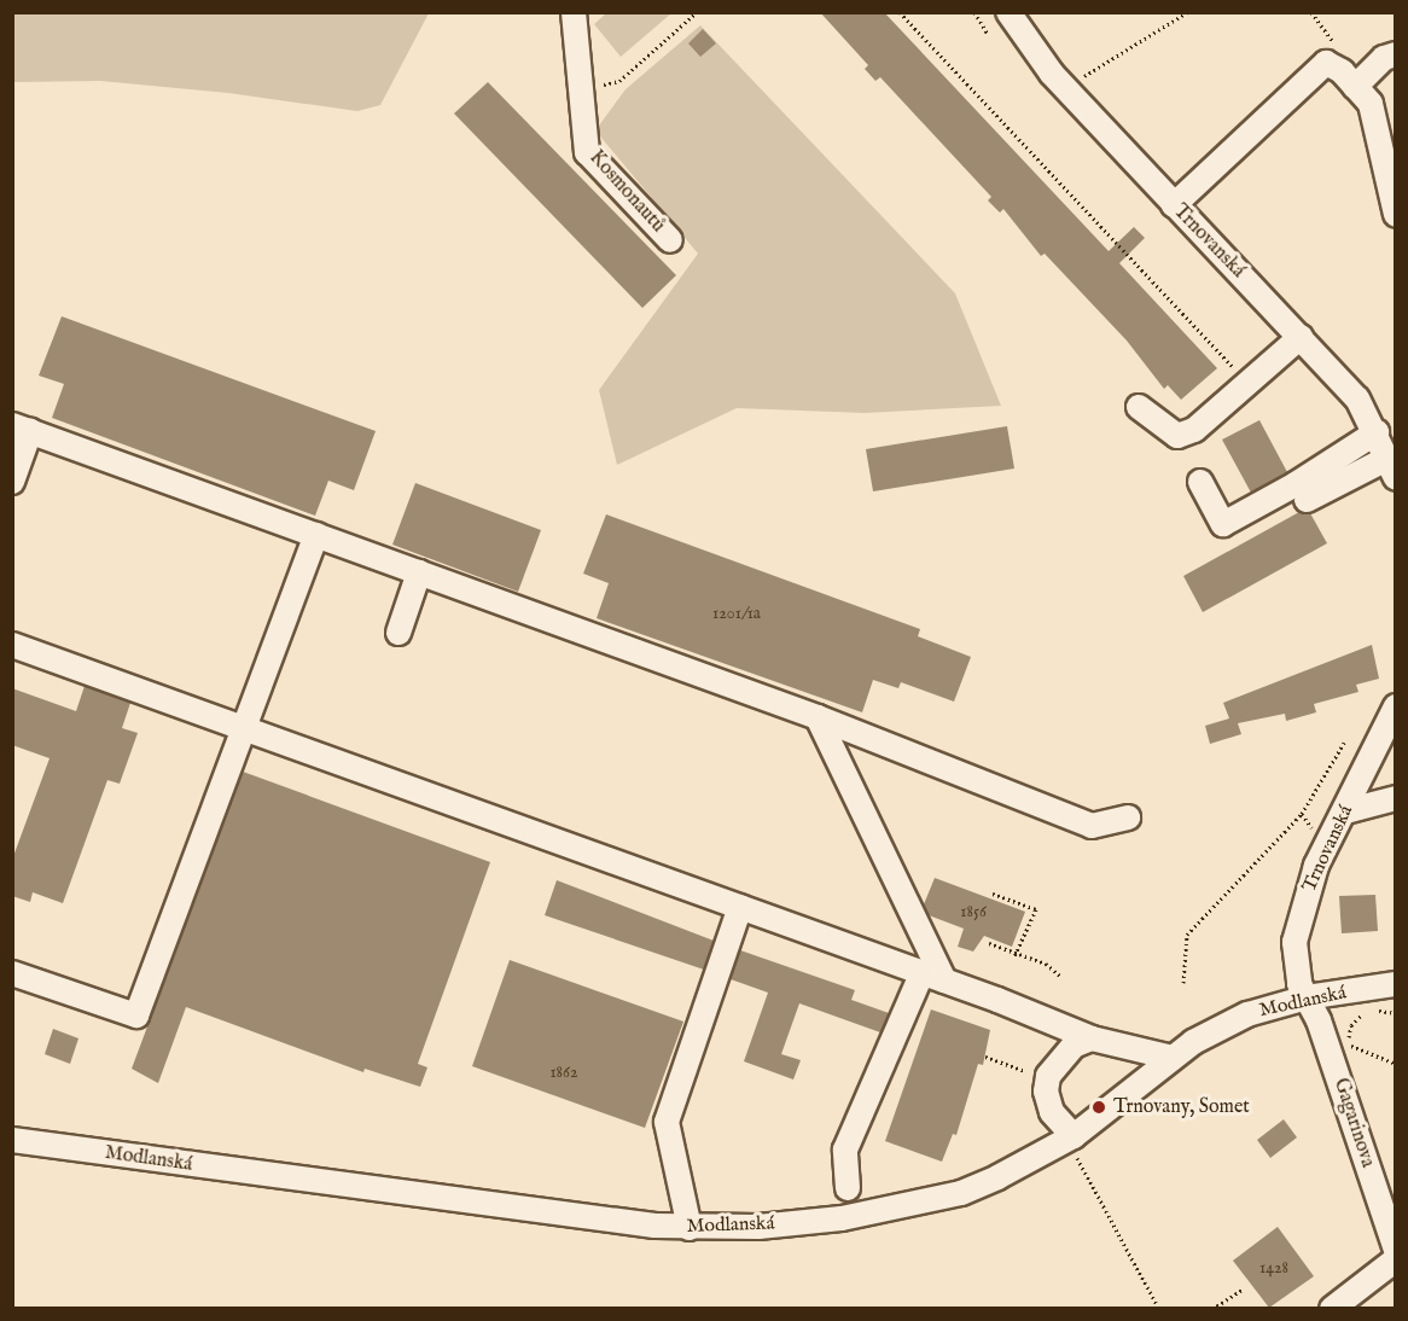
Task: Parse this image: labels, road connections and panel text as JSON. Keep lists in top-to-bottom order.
{
  "streets": {
    "street": [
      "Kosmonautů",
      "Trnovanská",
      "Modlanská",
      "Gagarinova"
    ]
  },
  "crossings": [
    ["Trnovanská", "Modlanská"],
    ["Trnovanská", "Gagarinova"],
    ["Modlanská", "Gagarinova"]
  ],
  "places": ["Trnovany, Somet"],
  "house_numbers": [
    "1201/1a",
    "1856",
    "1862",
    "1428"
  ]
}
